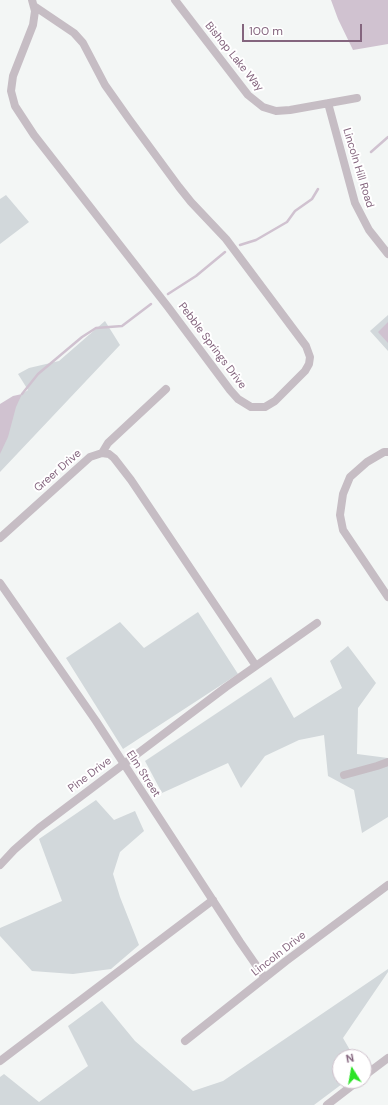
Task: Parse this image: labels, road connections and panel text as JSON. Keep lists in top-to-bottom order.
{
  "streets": {
    "street": [
      "Bishop Lake Way",
      "Lincoln Hill Road",
      "Pebble Springs Drive",
      "Greer Drive",
      "Elm Street",
      "Pine Drive",
      "Lincoln Drive"
    ]
  },
  "crossings": [
    ["Bishop Lake Way", "Lincoln Hill Road"],
    ["Elm Street", "Pine Drive"],
    ["Elm Street", "Lincoln Drive"]
  ],
  "scale_bar": "100 m",
  "north": "top"
}
